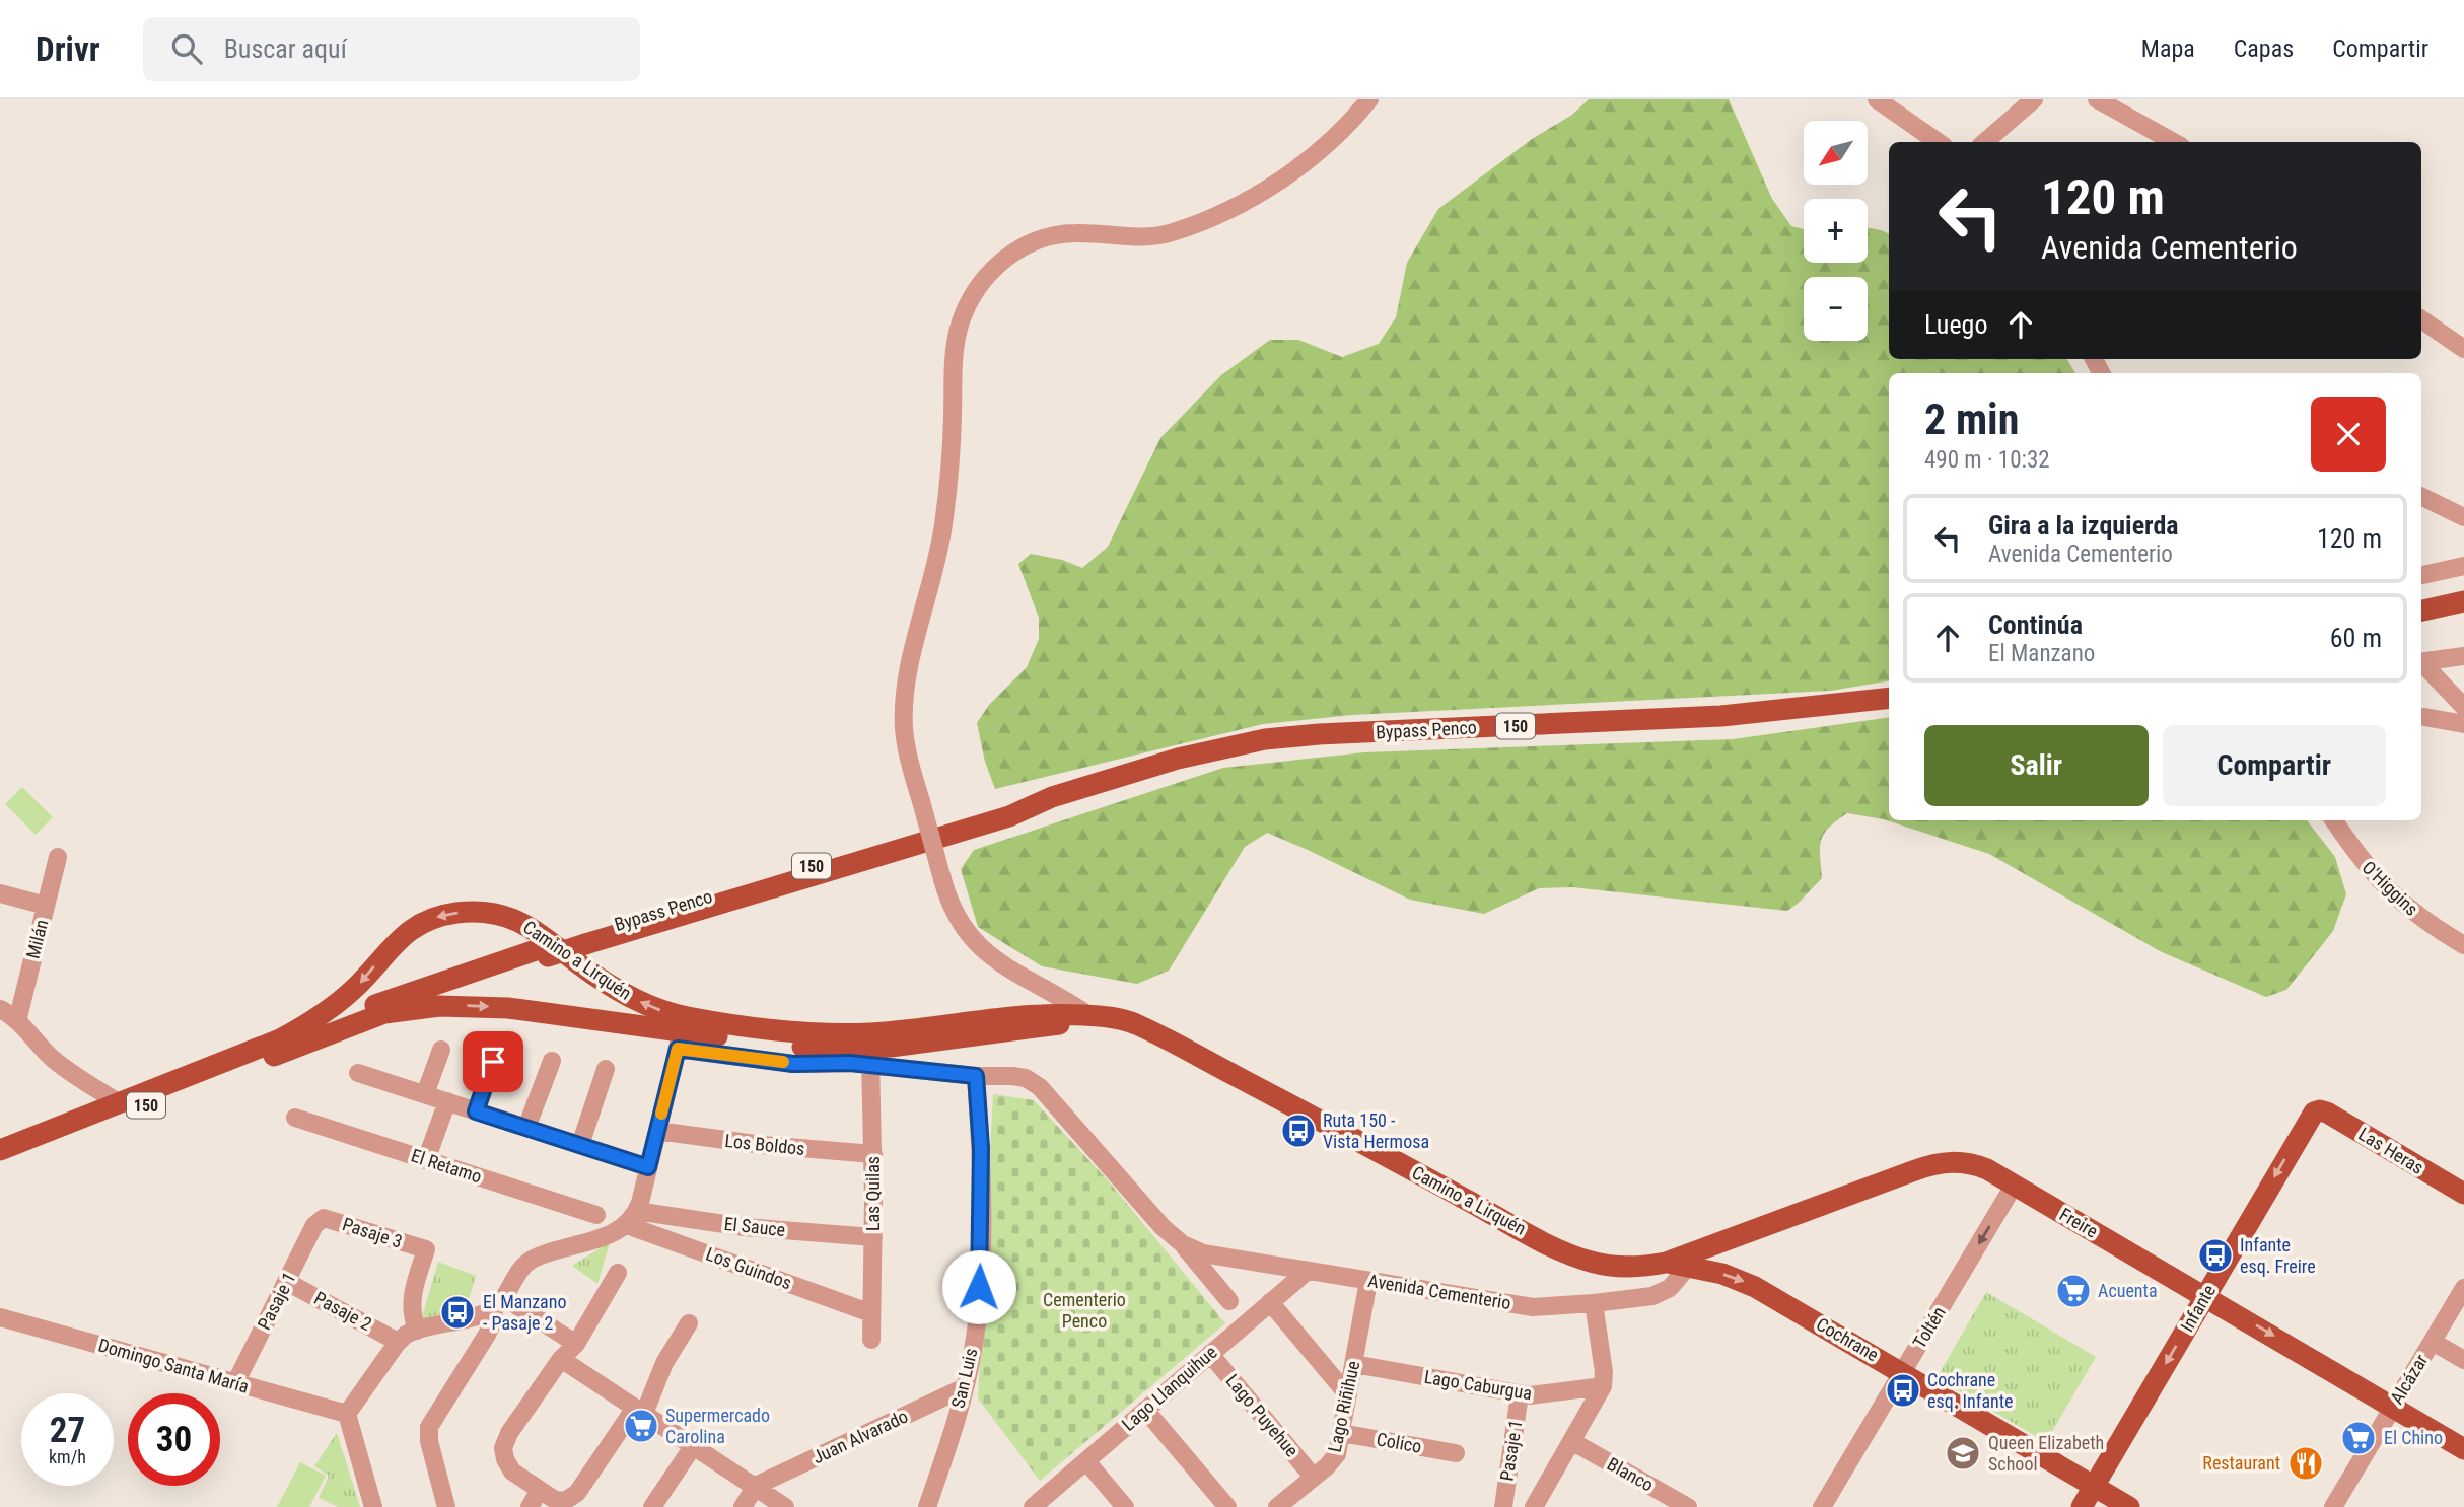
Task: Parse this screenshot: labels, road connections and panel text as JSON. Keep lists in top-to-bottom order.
{
  "streets": {
    "main road": [
      "150",
      "Bypass Penco",
      "Camino a Lirquén",
      "Las Heras",
      "Freire",
      "Infante",
      "Cochrane"
    ],
    "street": [
      "O'Higgins",
      "Milán",
      "Los Boldos",
      "El Retamo",
      "Las Quilas",
      "El Sauce",
      "Pasaje 3",
      "Los Guindos",
      "Avenida Cementerio",
      "Pasaje 1",
      "Pasaje 2",
      "Toltén",
      "Domingo Santa María",
      "San Luis",
      "Alcázar",
      "Lago Caburgua",
      "Lago Llanquihue",
      "Lago Riñihue",
      "Lago Puyehue",
      "Juan Alvarado",
      "Colico",
      "Blanco"
    ]
  },
  "crossings": [
    ["Bypass Penco", "Camino a Lirquén"],
    ["Camino a Lirquén", "Las Quilas"],
    ["Camino a Lirquén", "Freire"],
    ["Camino a Lirquén", "Avenida Cementerio"],
    ["Camino a Lirquén", "Cochrane"],
    ["Los Boldos", "Las Quilas"],
    ["Las Heras", "Infante"],
    ["Las Quilas", "El Sauce"],
    ["Las Quilas", "Los Guindos"],
    ["Las Quilas", "Avenida Cementerio"],
    ["Freire", "Infante"],
    ["Freire", "Toltén"],
    ["Freire", "Cochrane"],
    ["Freire", "Alcázar"],
    ["El Sauce", "Los Guindos"],
    ["Pasaje 3", "Pasaje 1"],
    ["Avenida Cementerio", "Cochrane"],
    ["Avenida Cementerio", "San Luis"],
    ["Avenida Cementerio", "Lago Llanquihue"],
    ["Avenida Cementerio", "Lago Riñihue"],
    ["Pasaje 1", "Pasaje 2"],
    ["Pasaje 1", "Domingo Santa María"],
    ["Pasaje 1", "Lago Caburgua"],
    ["Infante", "Cochrane"],
    ["Toltén", "Cochrane"],
    ["San Luis", "Juan Alvarado"],
    ["Lago Caburgua", "Lago Riñihue"],
    ["Lago Llanquihue", "Lago Puyehue"],
    ["Lago Riñihue", "Lago Puyehue"],
    ["Lago Riñihue", "Colico"]
  ],
  "one_way": ["Infante", "Toltén", "Cochrane"],
  "parks": ["Cementerio Penco"],
  "places": {
    "bus stop": [
      "Ruta 150 - Vista Hermosa",
      "Infante esq. Freire",
      "El Manzano - Pasaje 2",
      "Cochrane esq. Infante"
    ],
    "supermarket": ["Acuenta", "Supermercado Carolina", "El Chino"],
    "school or university": ["Queen Elizabeth School"],
    "restaurant": ["Restaurant"]
  },
  "north": "bottom left",
  "page": {
    "header": "Drivr",
    "search": "Buscar aquí",
    "nav": ["Mapa", "Capas", "Compartir"],
    "map_buttons": ["+", "−"],
    "turn": ["120 m", "Avenida Cementerio"],
    "then": "Luego",
    "heading": ["2 min", "490 m · 10:32"],
    "list": [
      {
        "name": "Gira a la izquierda",
        "note": "Avenida Cementerio",
        "value": "120 m"
      },
      {
        "name": "Continúa",
        "note": "El Manzano",
        "value": "60 m"
      }
    ],
    "buttons": ["Salir", "Compartir"],
    "speed": "27 km/h",
    "limit": "30"
  }
}
